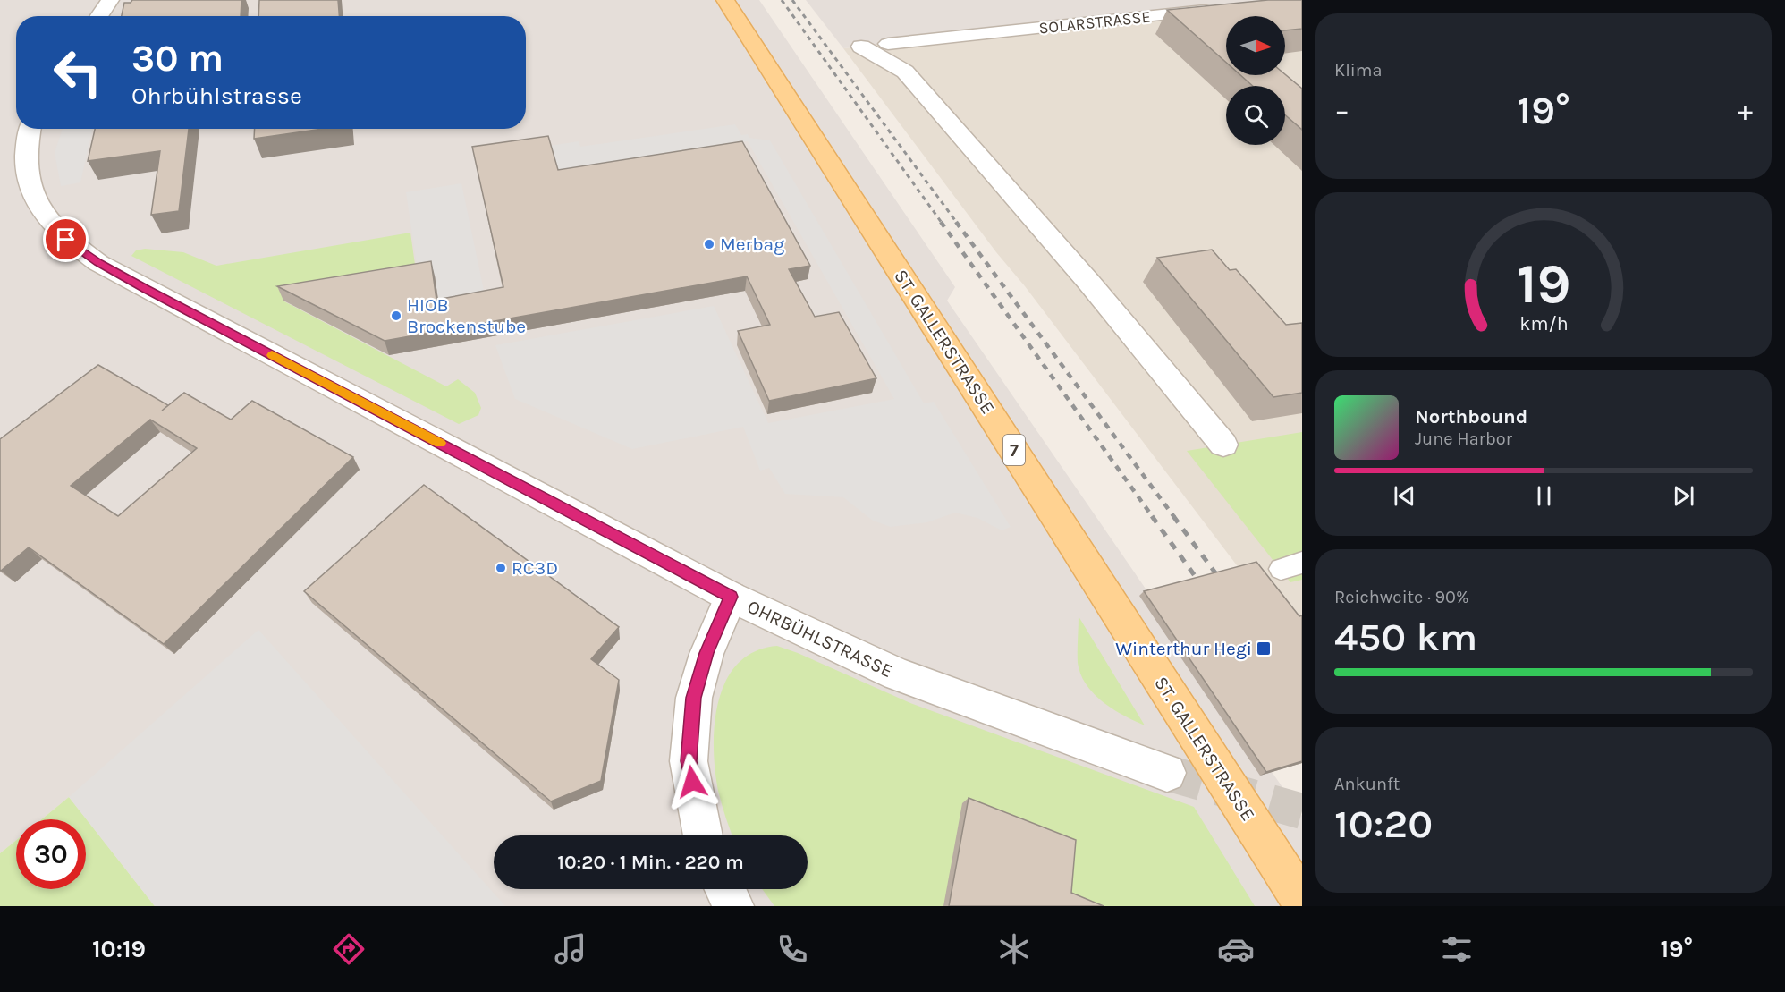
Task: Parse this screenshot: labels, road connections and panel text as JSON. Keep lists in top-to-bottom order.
{
  "streets": {
    "main road": ["ST. GALLERSTRASSE", "7"],
    "street": ["SOLARSTRASSE", "OHRBÜHLSTRASSE"]
  },
  "places": {
    "other": ["Merbag", "HIOB Brockenstube", "RC3D"],
    "transit": ["Winterthur Hegi"]
  },
  "north": "right",
  "page": {
    "tile": [
      "Klima",
      ["Reichweite · 90%", "450 km"],
      ["Ankunft", "10:20"]
    ],
    "turn": ["30 m", "Ohrbühlstrasse"],
    "heat": ["−", "19°", "+"],
    "song": ["Northbound", "June Harbor"],
    "limit": "30",
    "trip": "10:20 · 1 Min. · 220 m",
    "tabs": ["10:19", "19°"],
    "gauge": ["19", "km/h"]
  }
}
